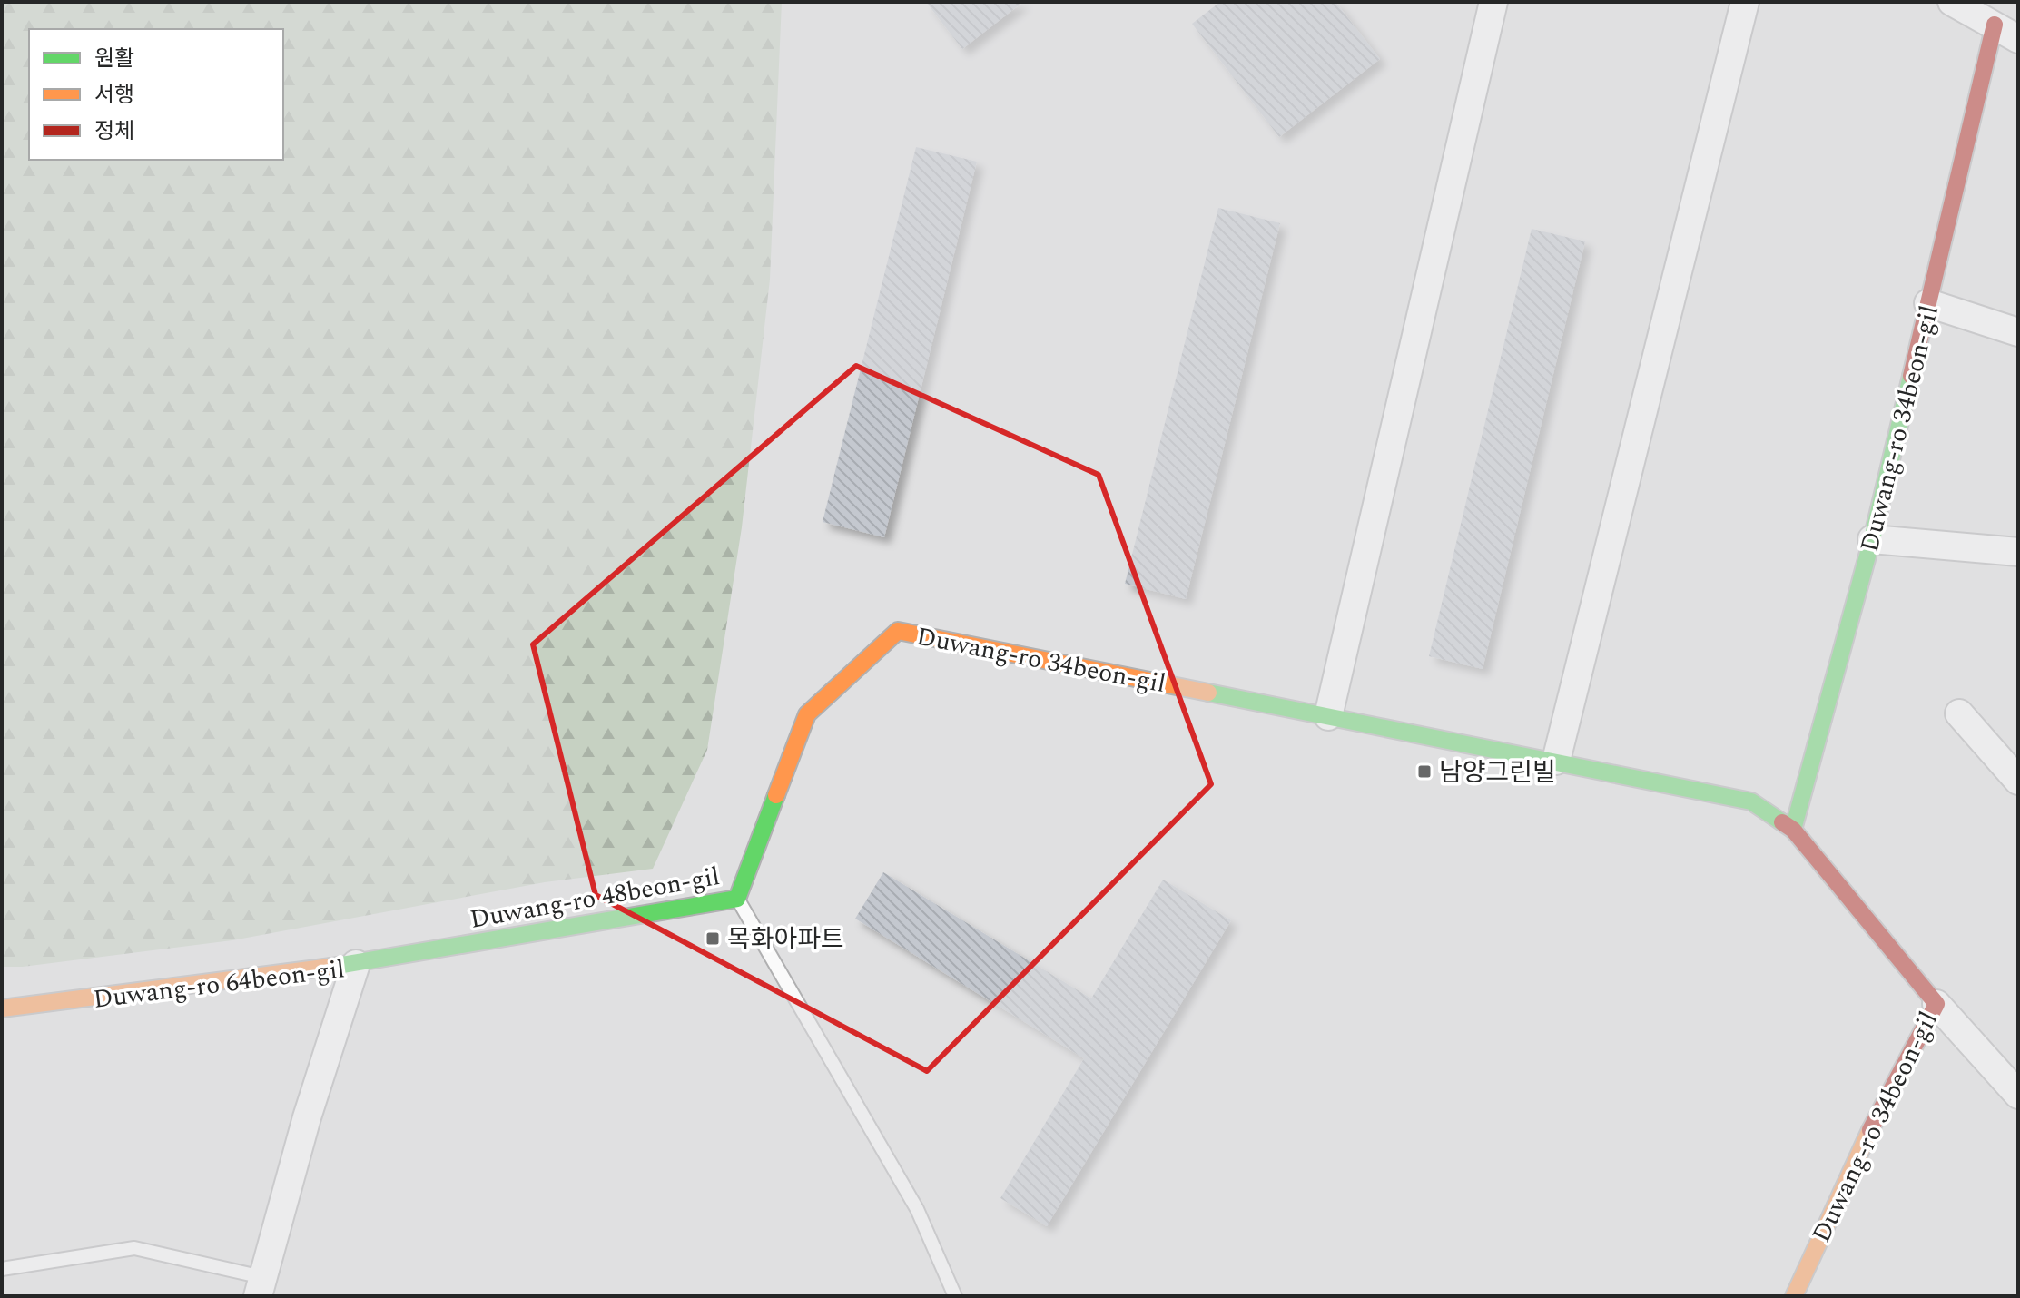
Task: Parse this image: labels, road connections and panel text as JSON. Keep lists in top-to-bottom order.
{
  "streets": {
    "street": ["Duwang-ro 34beon-gil", "Duwang-ro 48beon-gil", "Duwang-ro 64beon-gil"]
  },
  "crossings": [
    ["Duwang-ro 34beon-gil", "Duwang-ro 48beon-gil"],
    ["Duwang-ro 48beon-gil", "Duwang-ro 64beon-gil"]
  ],
  "places": {
    "transit": ["남양그린빌", "목화아파트"]
  },
  "legend": ["원활", "서행", "정체"]
}
